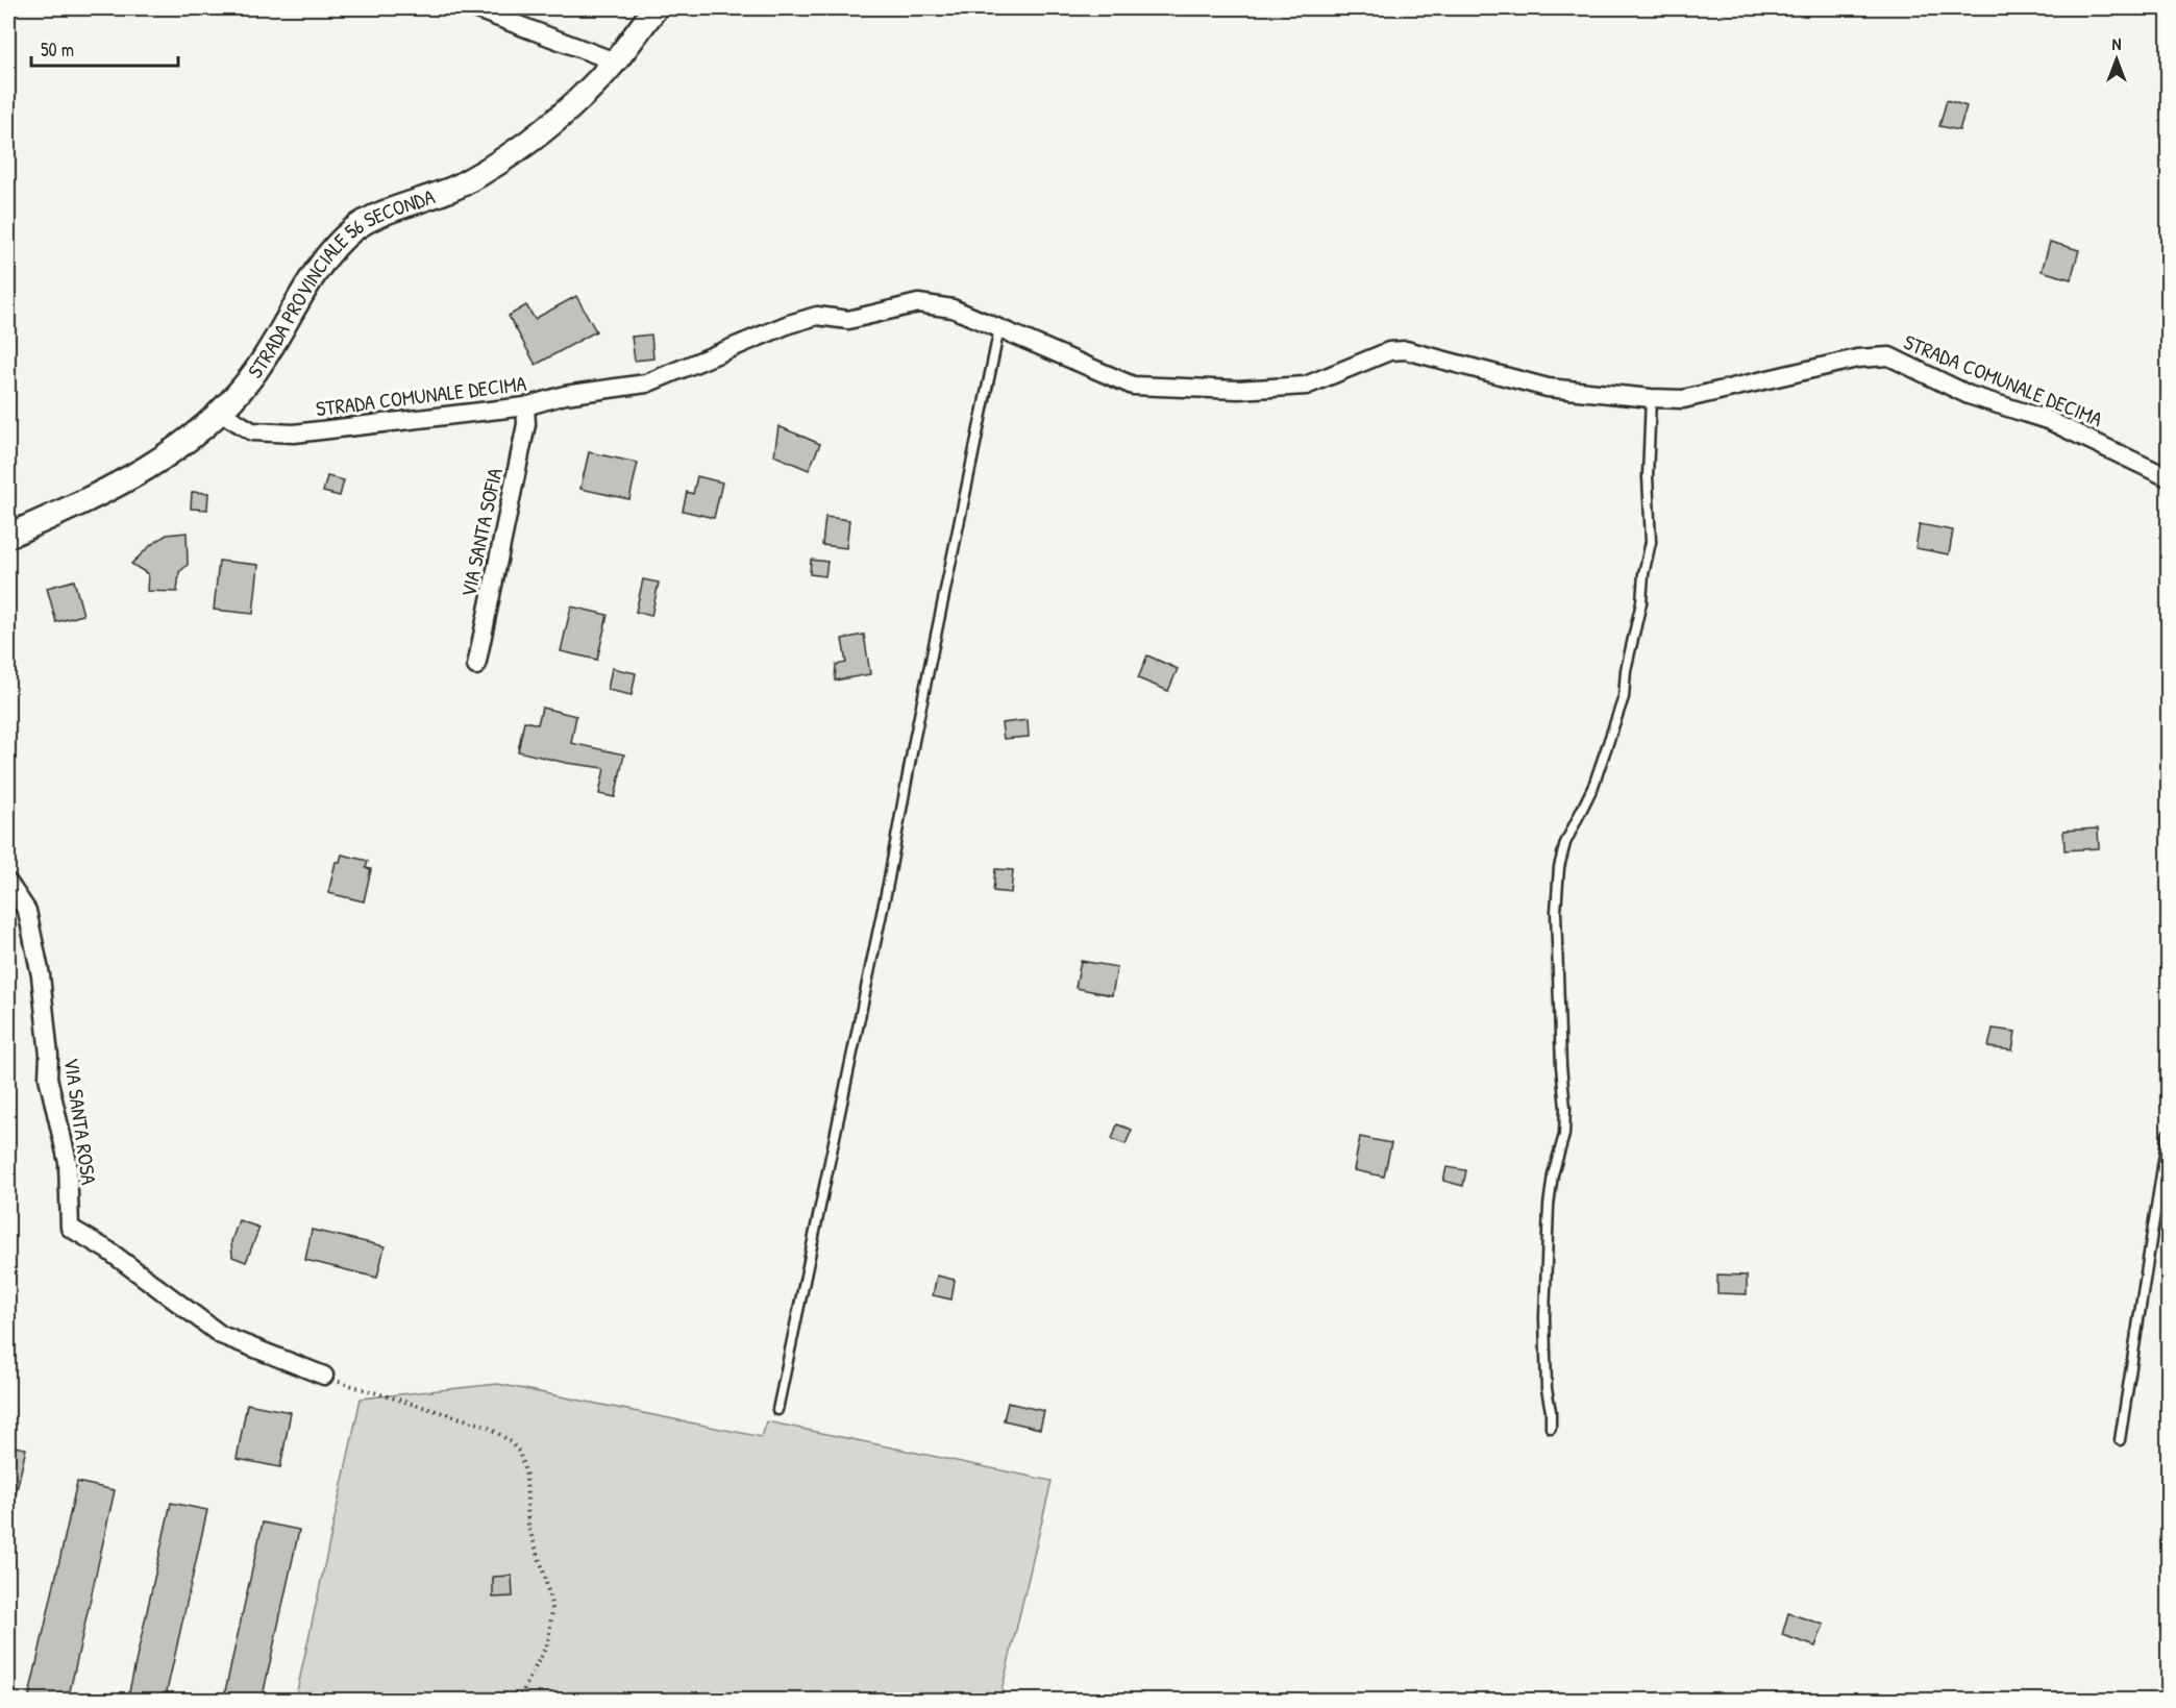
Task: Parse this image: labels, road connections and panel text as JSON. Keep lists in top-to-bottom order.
{
  "streets": {
    "street": [
      "STRADA PROVINCIALE 56 SECONDA",
      "STRADA COMUNALE DECIMA",
      "VIA SANTA SOFIA",
      "VIA SANTA ROSA"
    ]
  },
  "crossings": [
    ["STRADA PROVINCIALE 56 SECONDA", "STRADA COMUNALE DECIMA"],
    ["STRADA COMUNALE DECIMA", "VIA SANTA SOFIA"]
  ],
  "scale_bar": "50 m",
  "north": "top"
}
